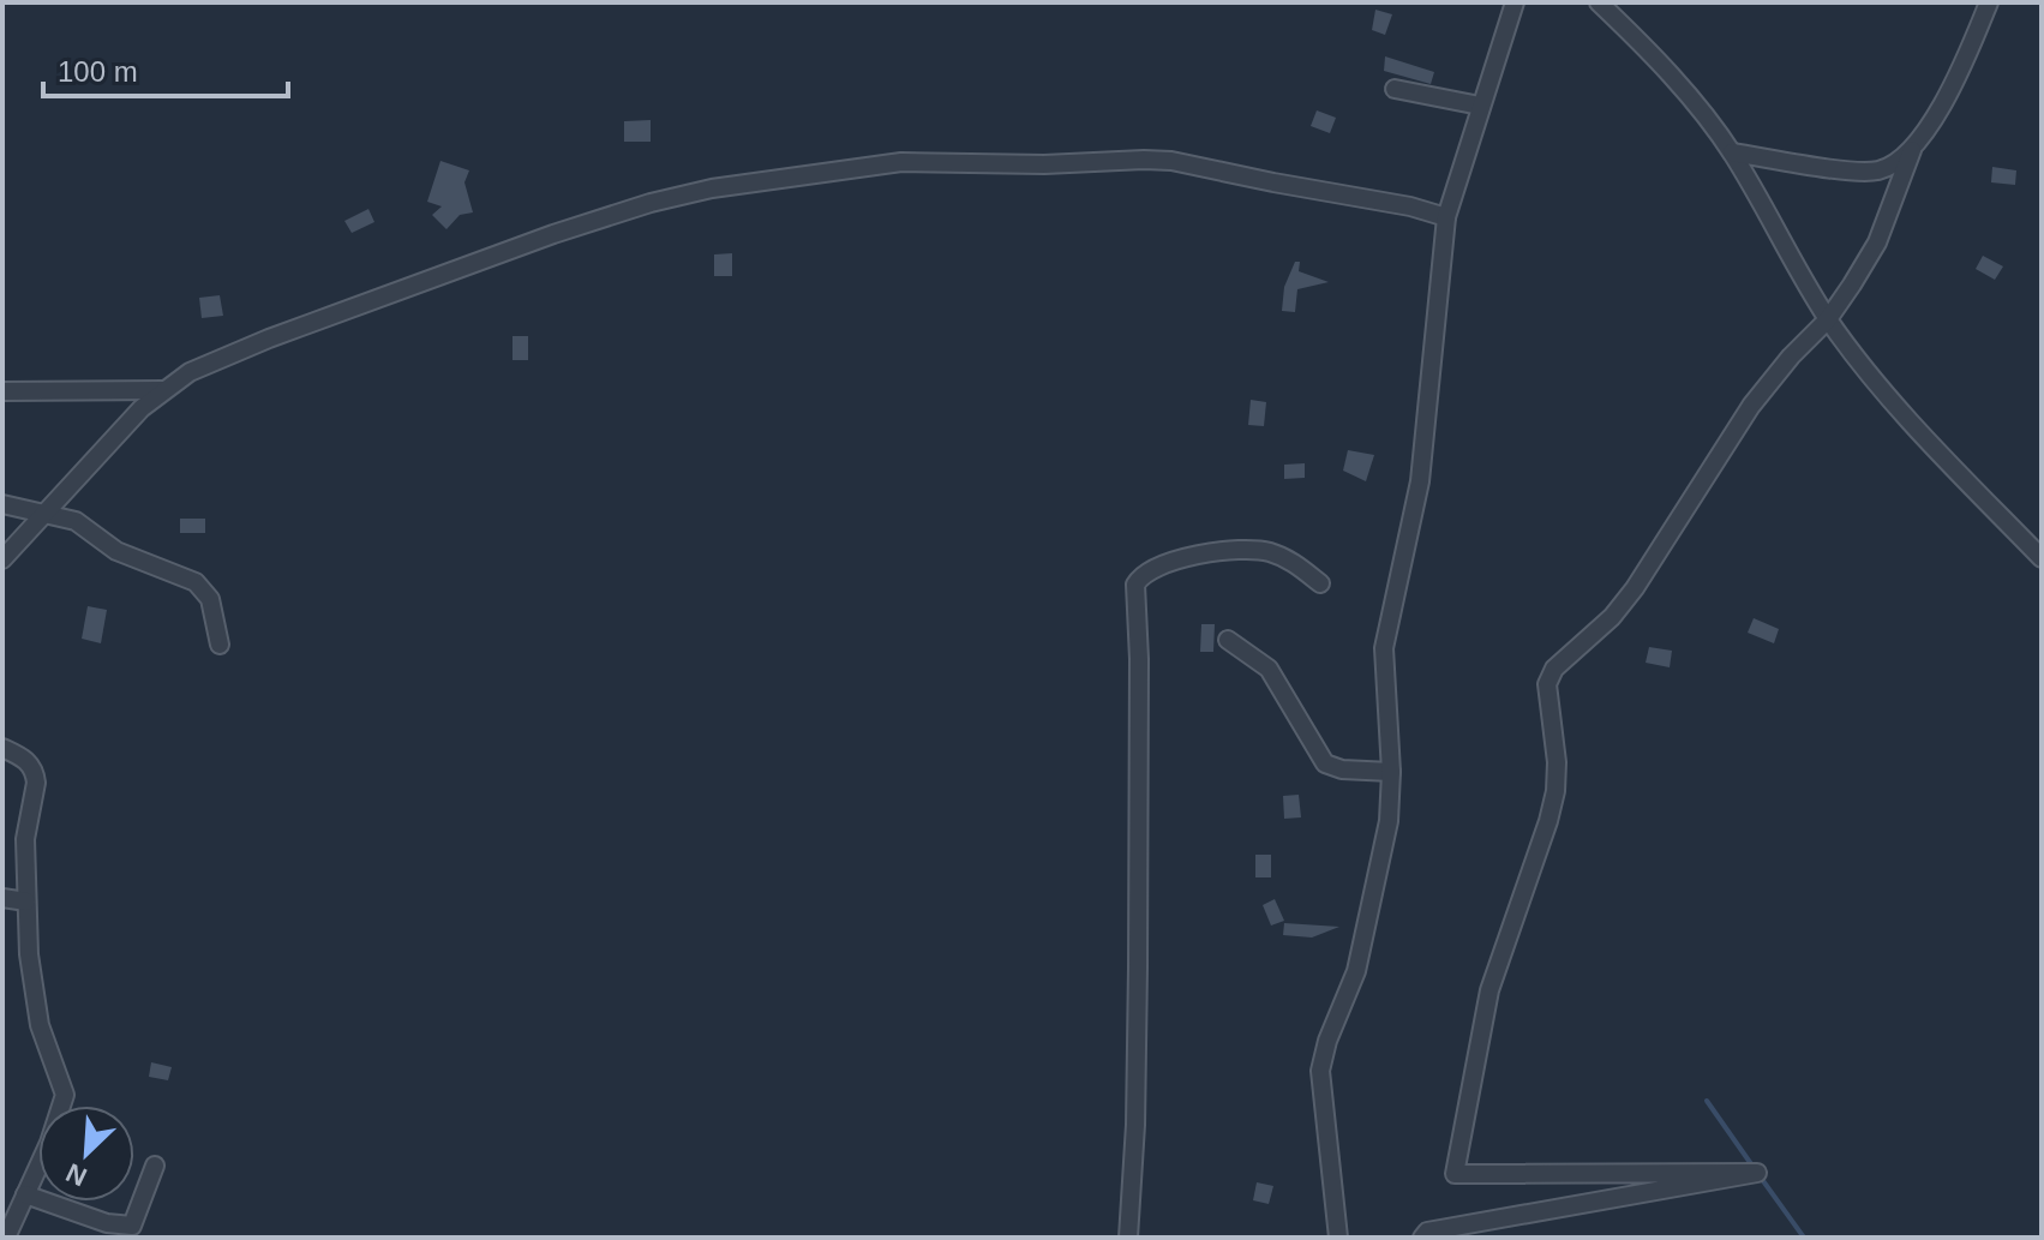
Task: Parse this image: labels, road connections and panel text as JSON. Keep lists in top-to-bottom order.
{
  "scale_bar": "100 m",
  "north": "bottom left"
}
